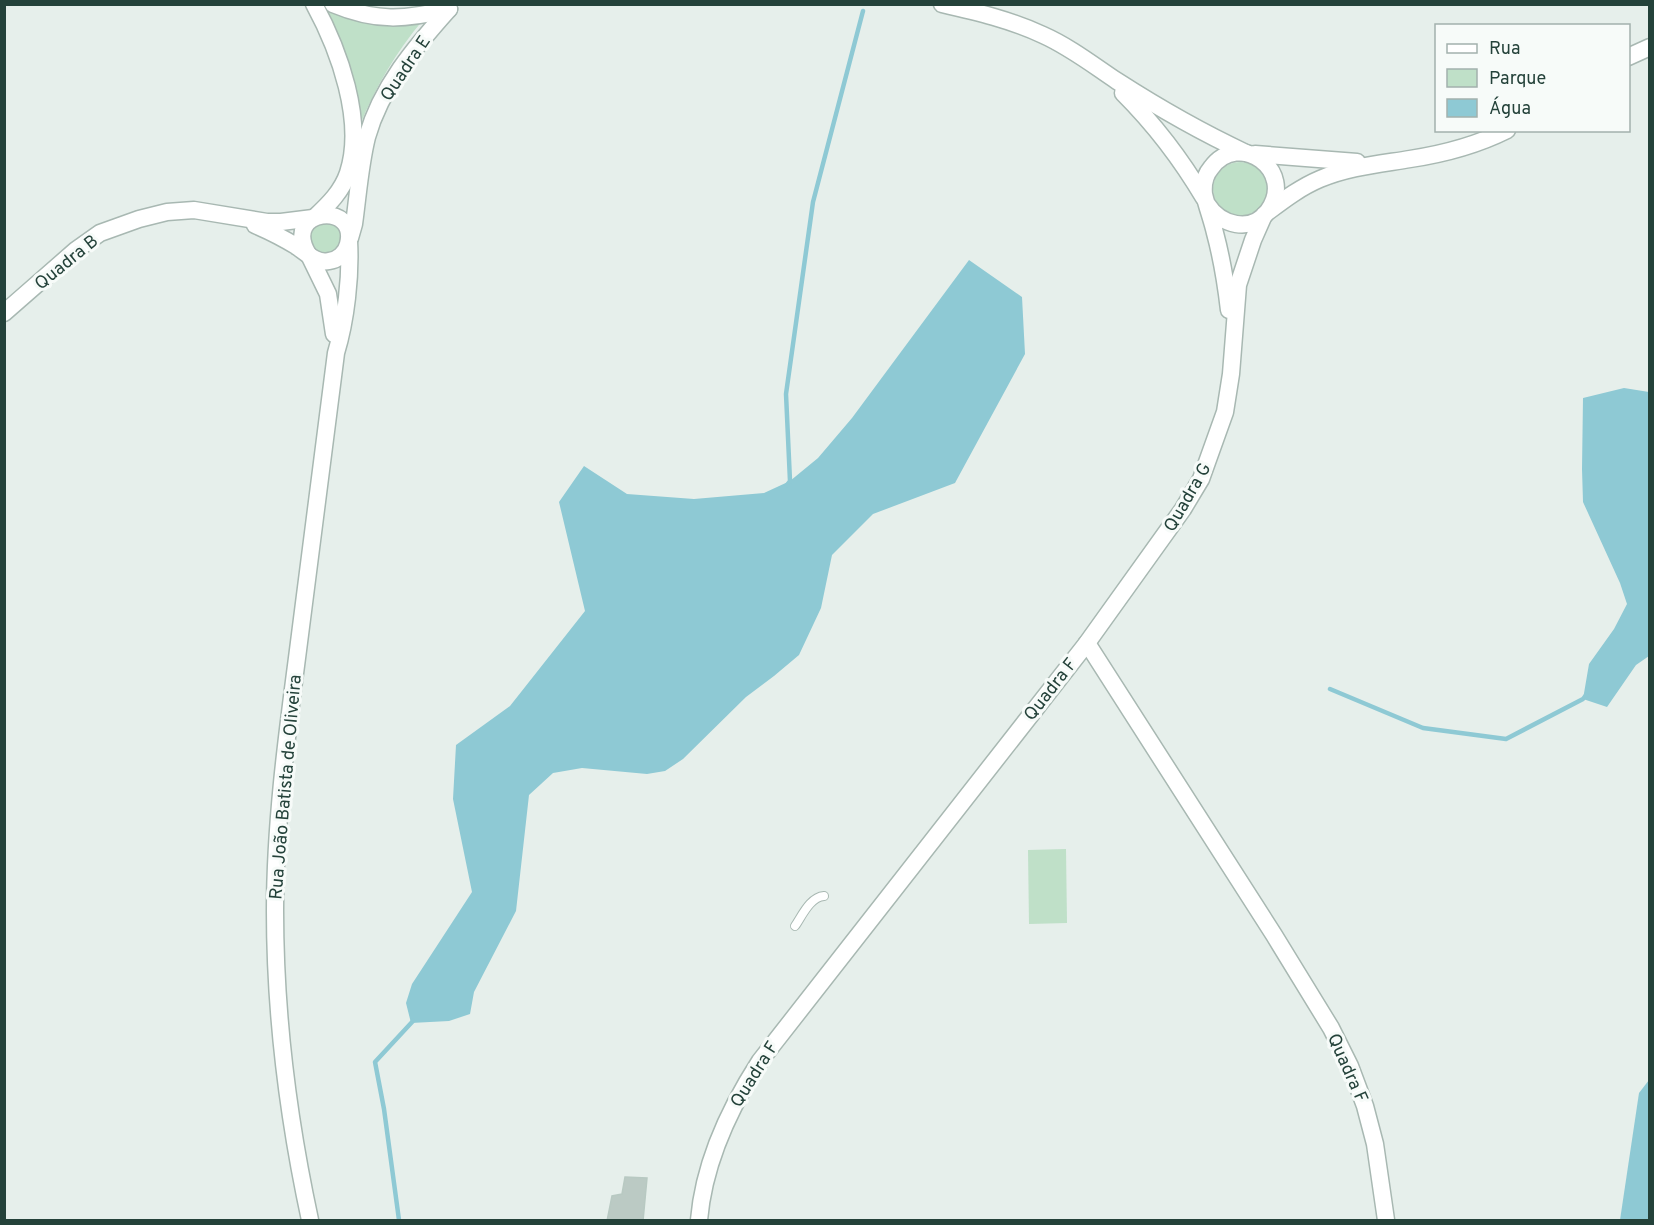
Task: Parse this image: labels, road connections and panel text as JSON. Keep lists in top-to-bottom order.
{
  "streets": {
    "street": [
      "Quadra E",
      "Quadra B",
      "Quadra G",
      "Quadra F",
      "Rua João Batista de Oliveira"
    ]
  },
  "crossings": [
    ["Quadra E", "Quadra B"],
    ["Quadra E", "Rua João Batista de Oliveira"],
    ["Quadra B", "Rua João Batista de Oliveira"],
    ["Quadra G", "Quadra F"]
  ],
  "legend": ["Rua", "Parque", "Água"]
}
